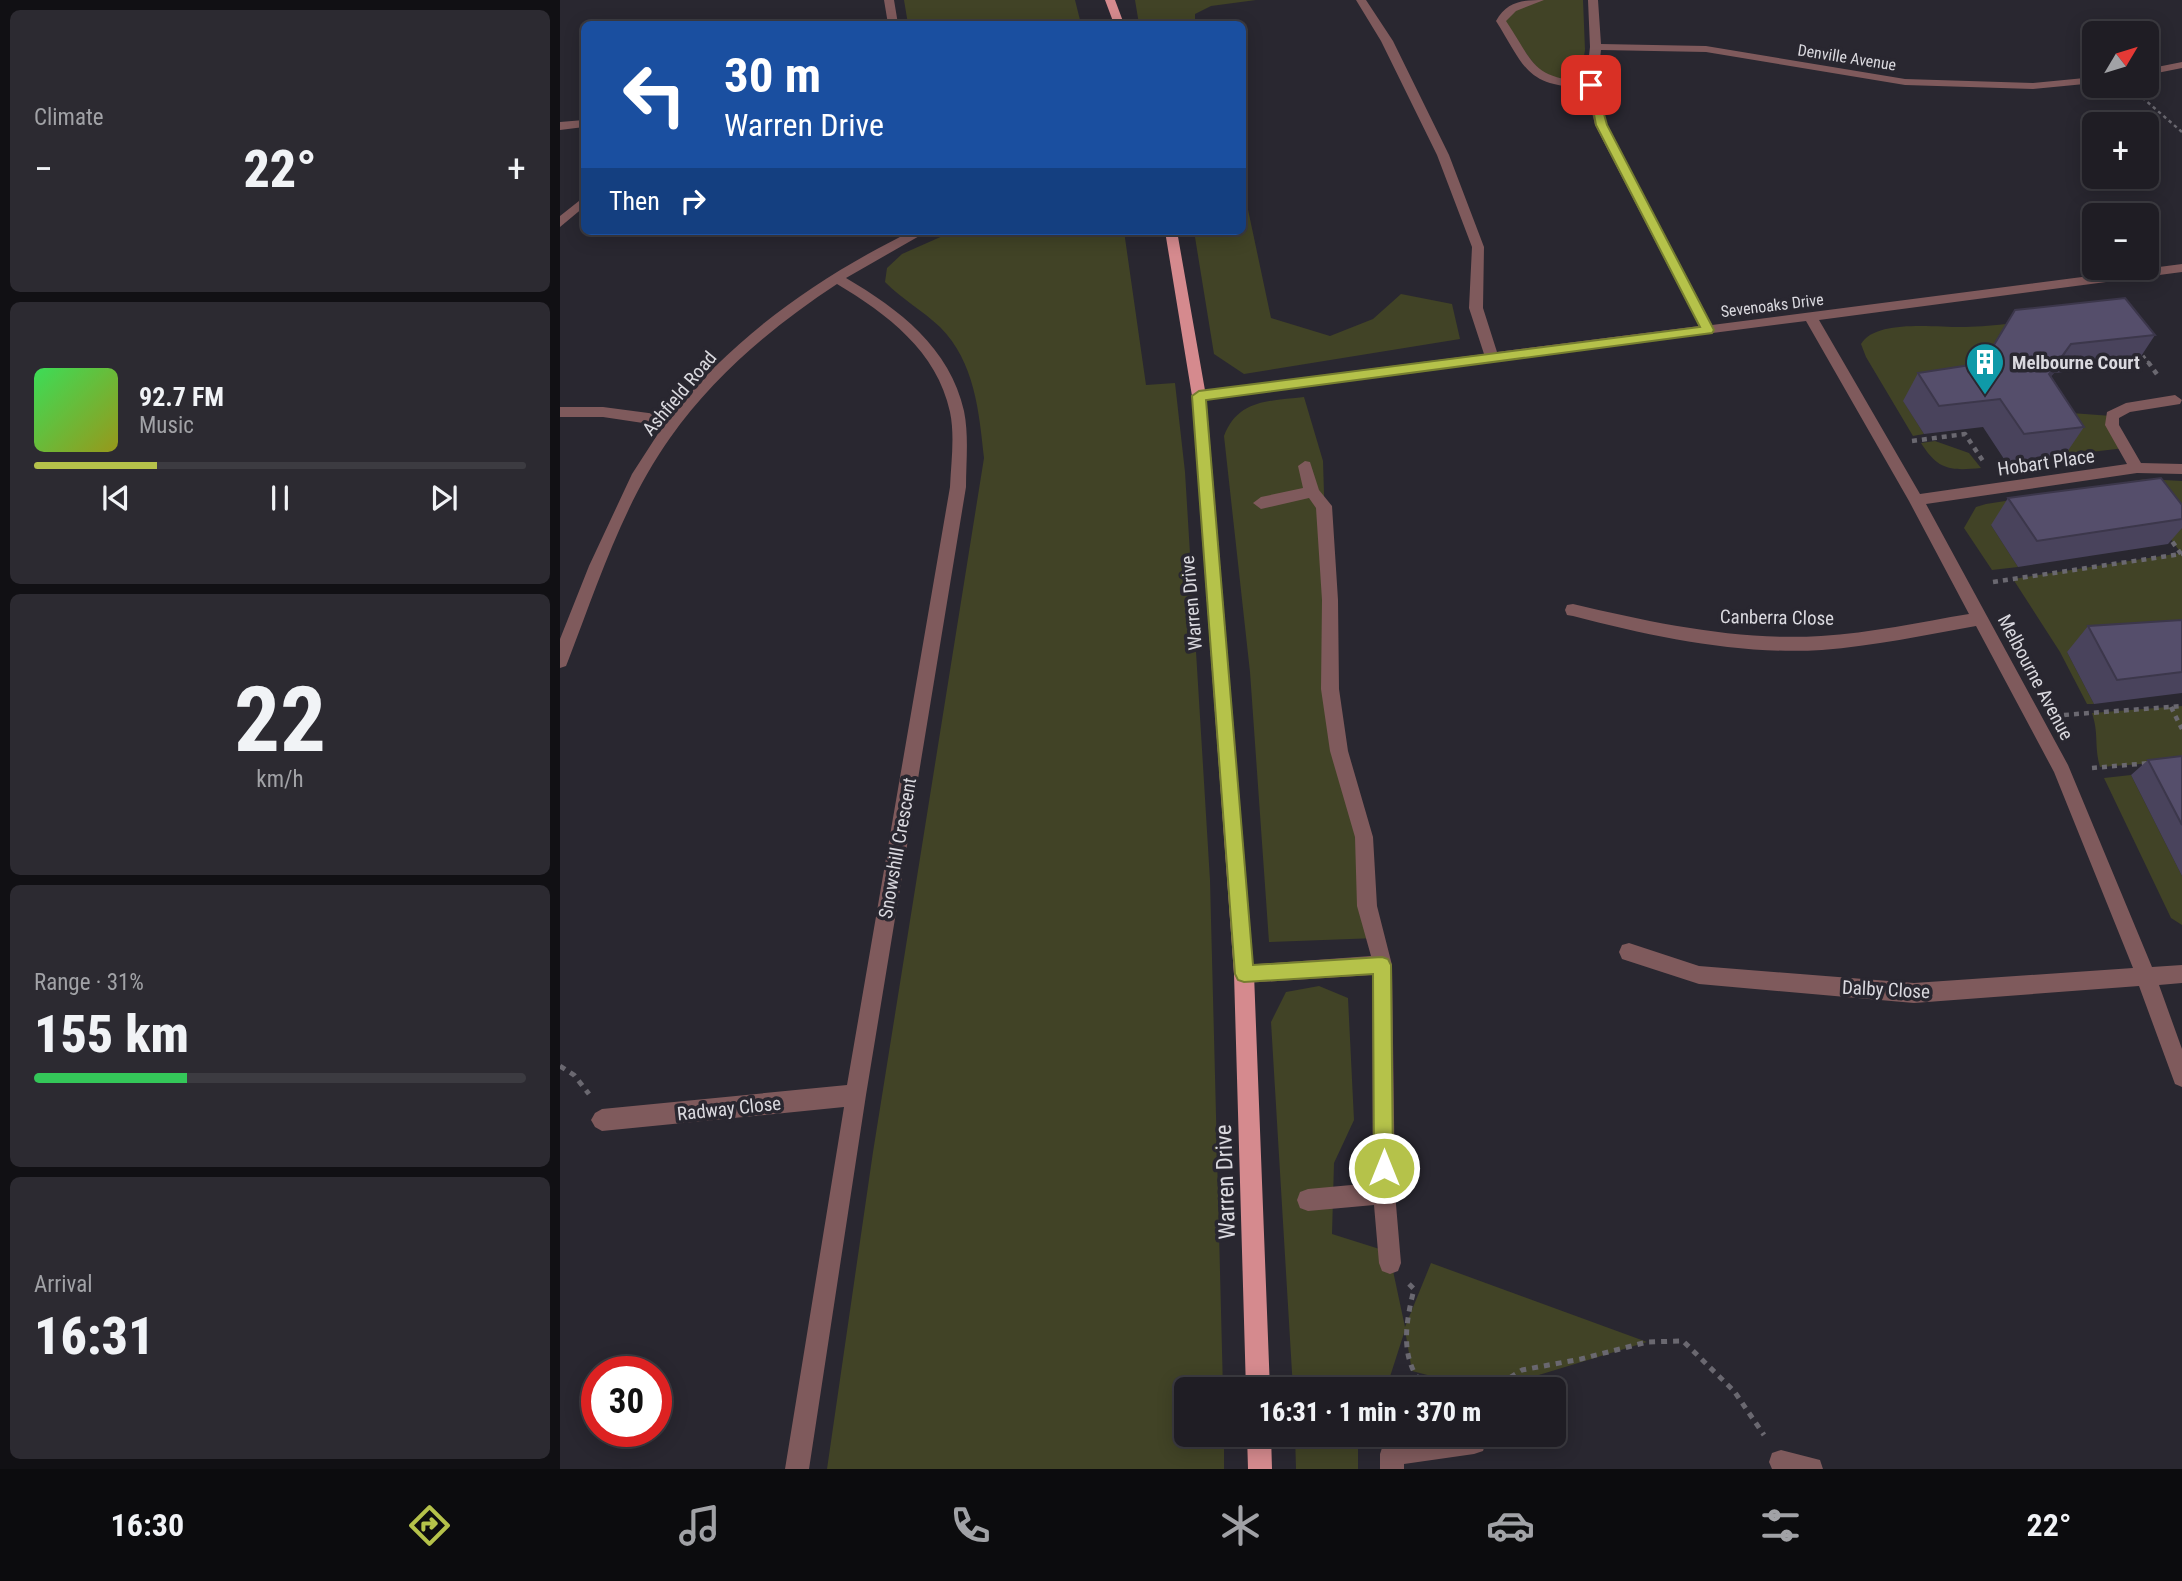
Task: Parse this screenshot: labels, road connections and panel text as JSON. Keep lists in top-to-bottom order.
{
  "streets": {
    "main road": ["Warren Drive"],
    "street": [
      "Denville Avenue",
      "Sevenoaks Drive",
      "Ashfield Road",
      "Hobart Place",
      "Canberra Close",
      "Melbourne Avenue",
      "Snowshill Crescent",
      "Dalby Close",
      "Radway Close"
    ]
  },
  "crossings": [
    ["Sevenoaks Drive", "Warren Drive"],
    ["Sevenoaks Drive", "Melbourne Avenue"],
    ["Ashfield Road", "Snowshill Crescent"],
    ["Hobart Place", "Melbourne Avenue"],
    ["Canberra Close", "Melbourne Avenue"],
    ["Melbourne Avenue", "Dalby Close"],
    ["Snowshill Crescent", "Radway Close"]
  ],
  "places": {
    "building": ["Melbourne Court"]
  },
  "north": "top right",
  "page": {
    "tile": [
      "Climate",
      ["22", "km/h"],
      ["Range · 31%", "155 km"],
      ["Arrival", "16:31"]
    ],
    "map_buttons": ["+", "−"],
    "turn": ["30 m", "Warren Drive"],
    "heat": ["−", "22°", "+"],
    "then": "Then",
    "song": ["92.7 FM", "Music"],
    "limit": "30",
    "trip": "16:31 · 1 min · 370 m",
    "tabs": ["16:30", "22°"]
  }
}
